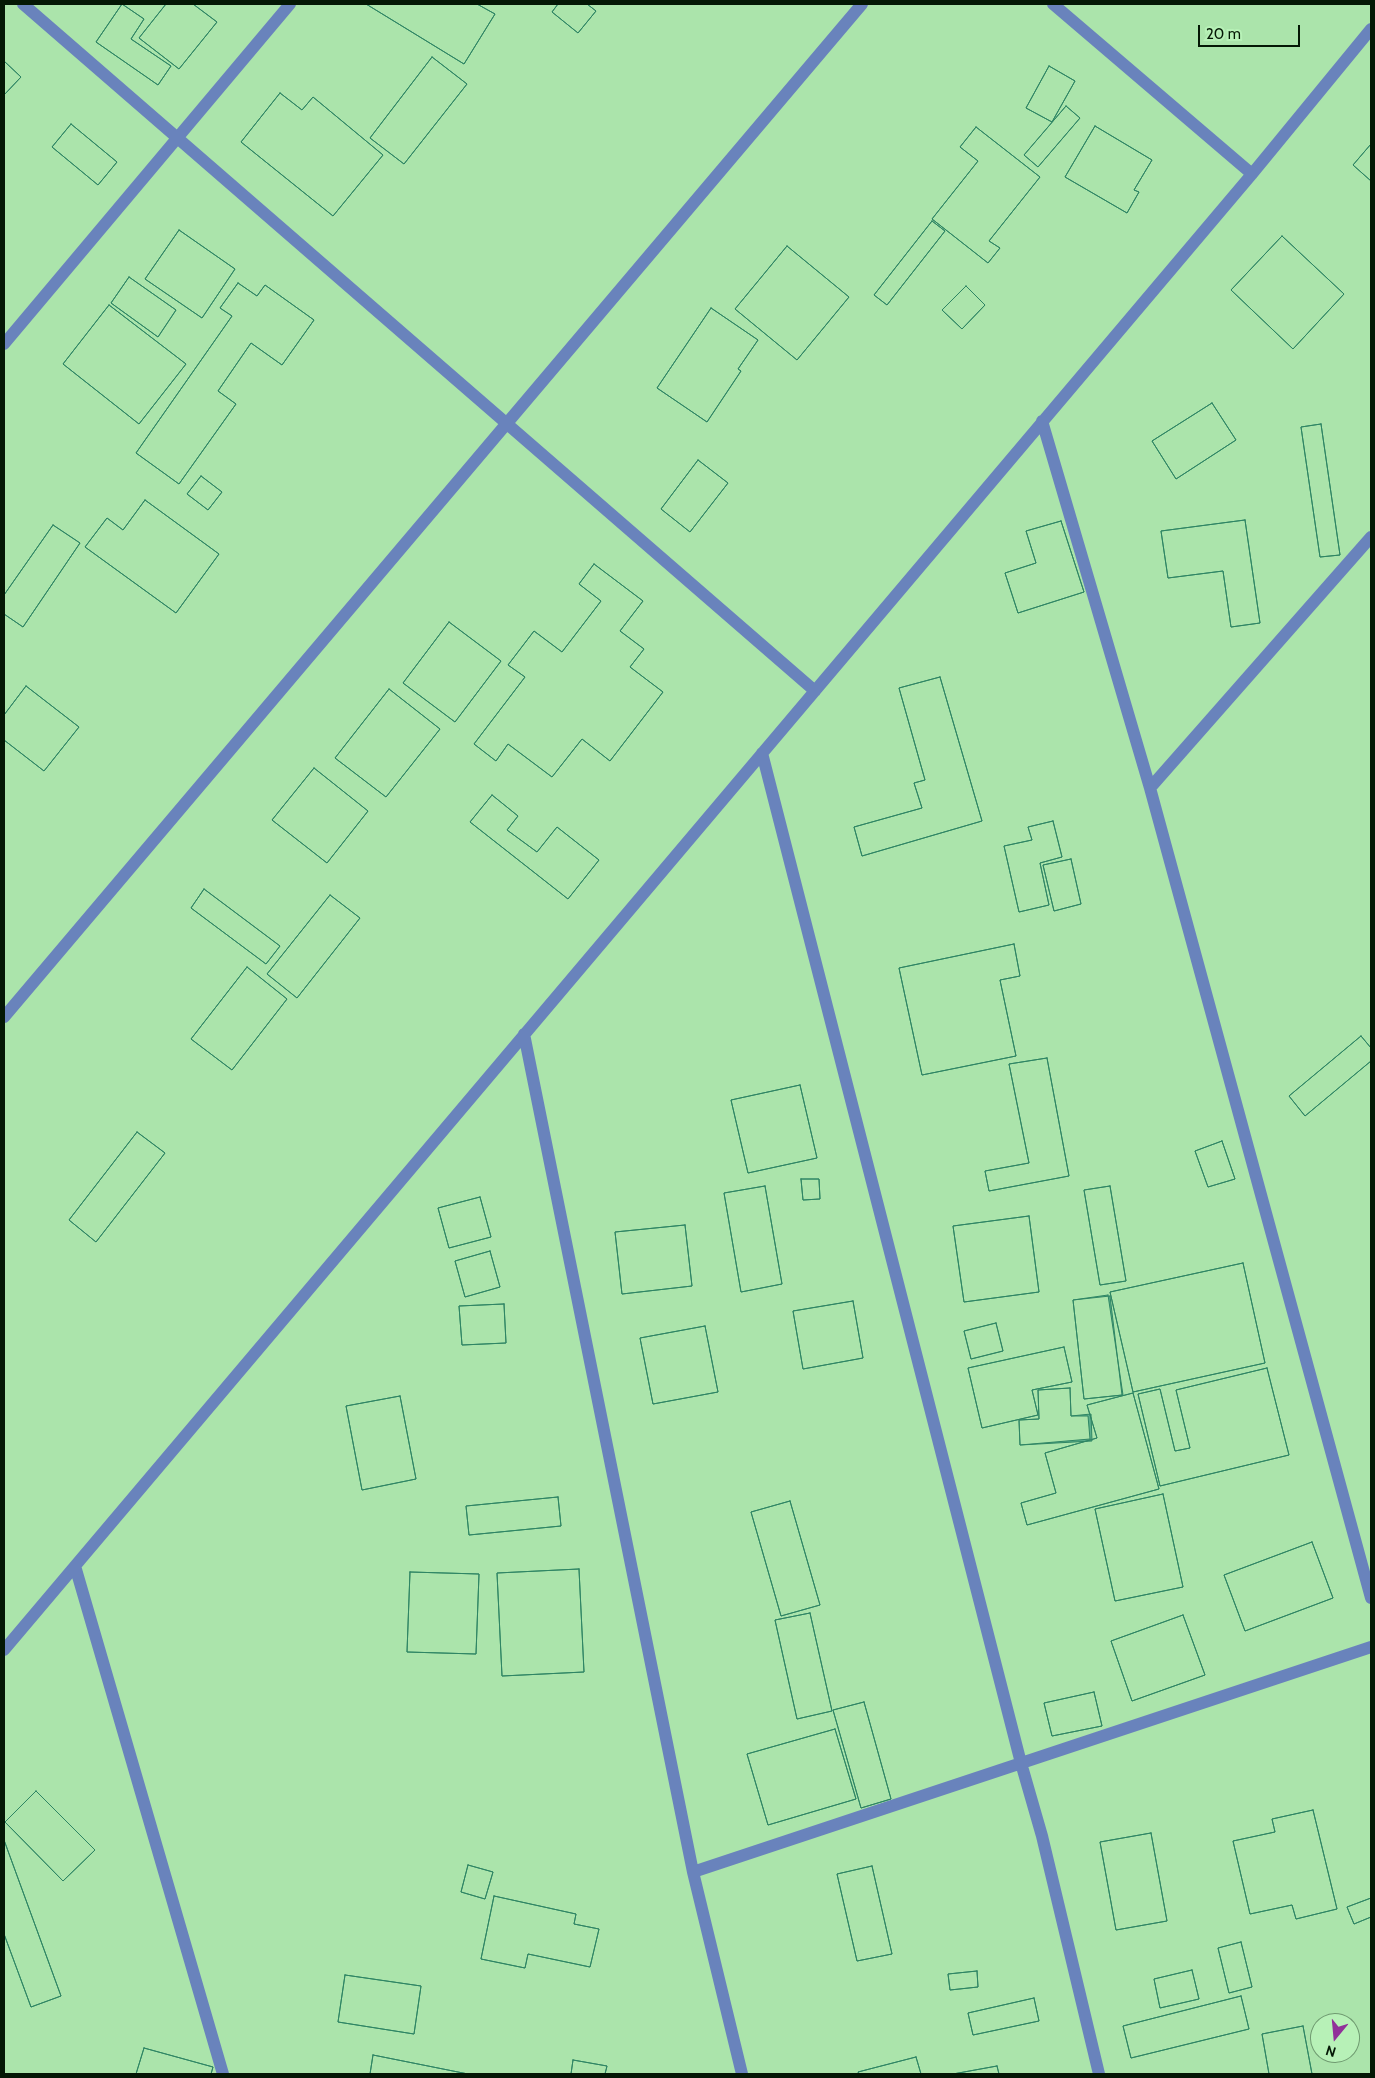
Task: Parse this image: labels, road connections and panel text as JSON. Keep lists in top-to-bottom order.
{
  "scale_bar": "20 m",
  "north": "bottom"
}
